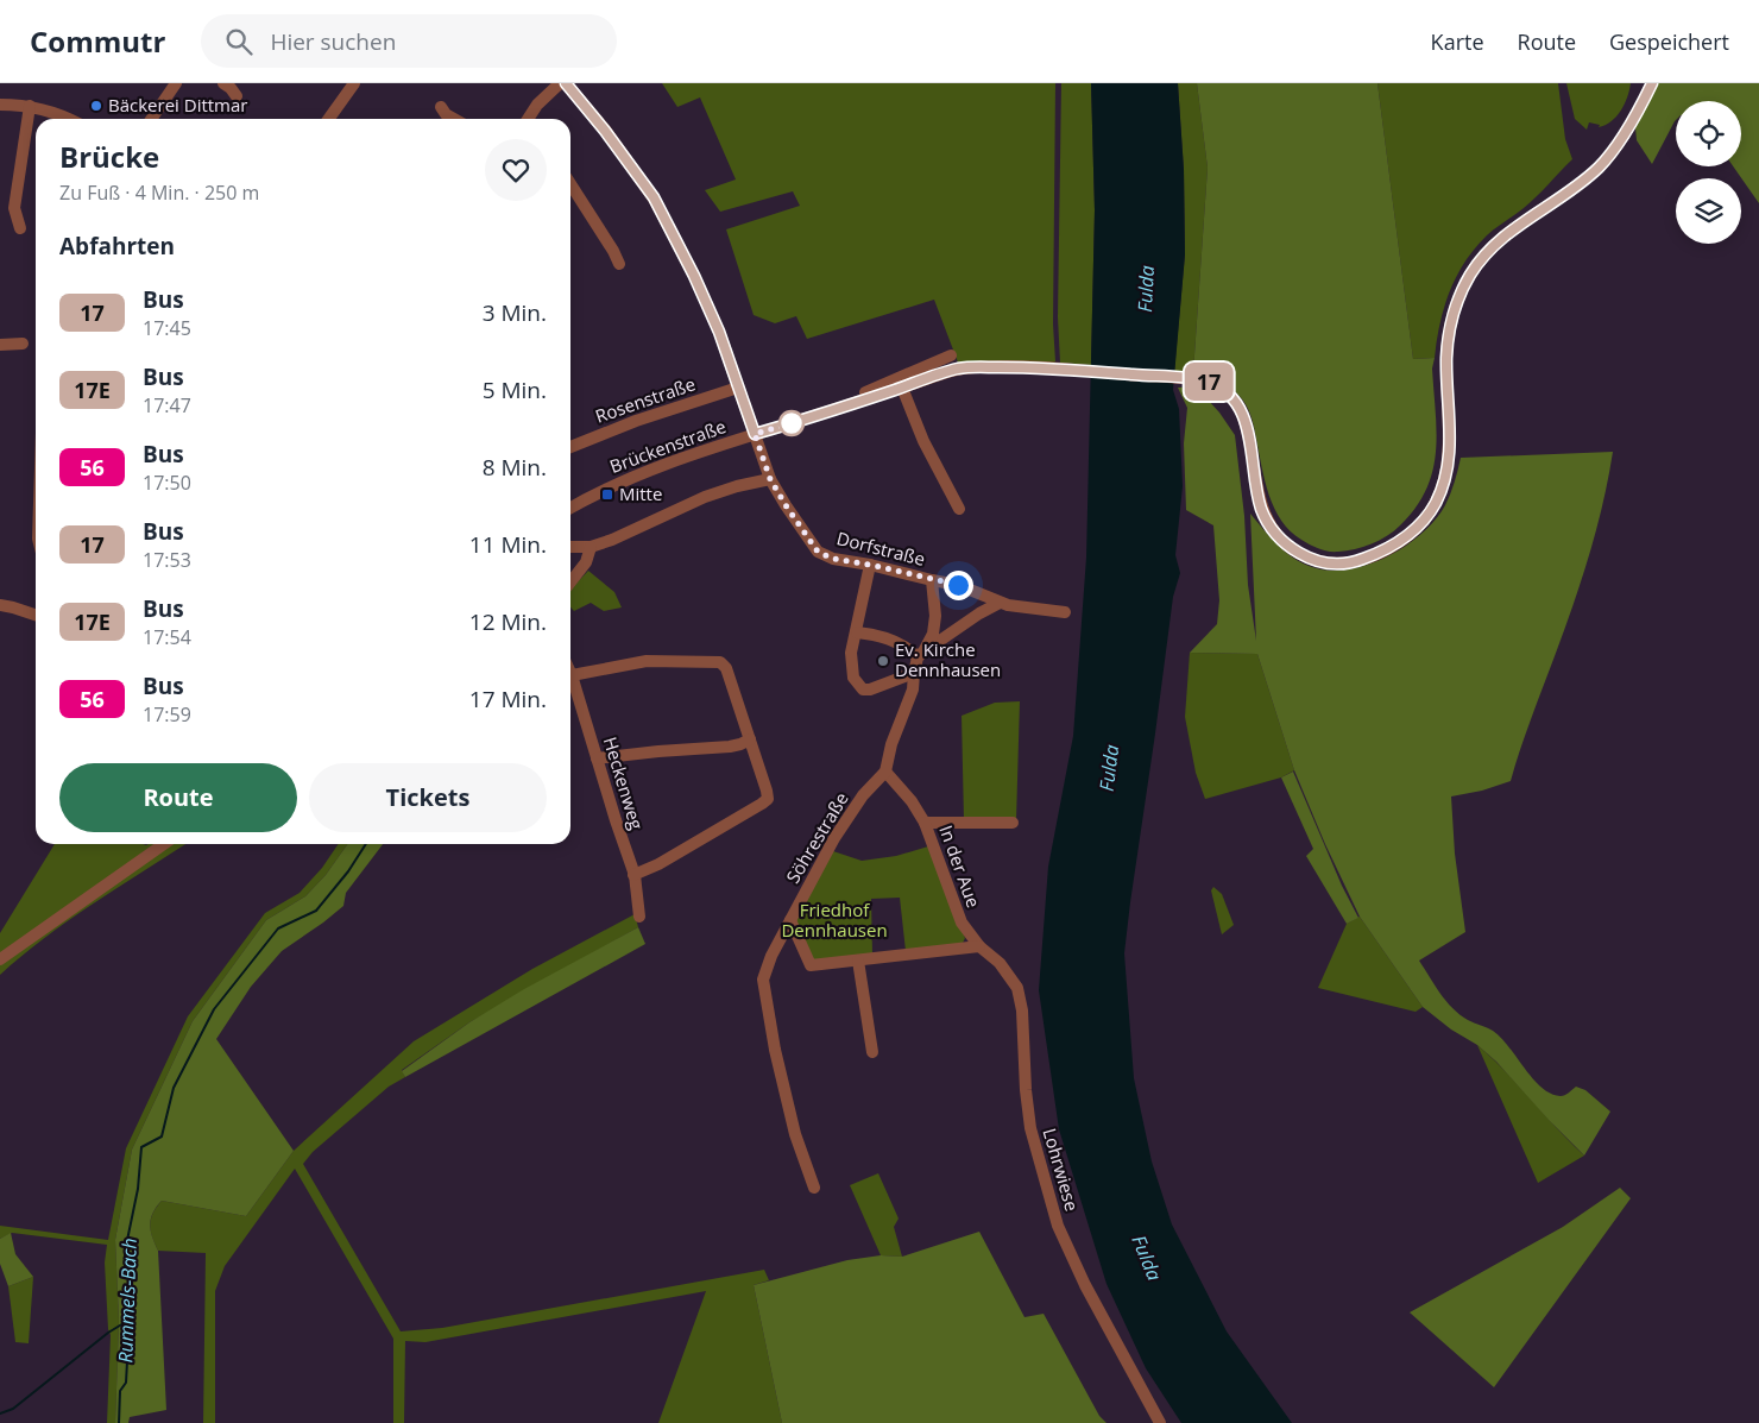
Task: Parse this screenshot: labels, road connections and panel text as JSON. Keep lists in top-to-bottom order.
{
  "streets": {
    "street": [
      "Rosenstraße",
      "Brückenstraße",
      "Dorfstraße",
      "Heckenweg",
      "Söhrestraße",
      "In der Aue",
      "Lohrwiese"
    ]
  },
  "crossings": [
    ["Rosenstraße", "Dorfstraße"],
    ["Brückenstraße", "Dorfstraße"],
    ["Dorfstraße", "Söhrestraße"],
    ["Söhrestraße", "In der Aue"],
    ["In der Aue", "Lohrwiese"]
  ],
  "water": ["Fulda", "Rummels-Bach"],
  "parks": ["Friedhof Dennhausen"],
  "places": {
    "other": ["Bäckerei Dittmar", "Ev. Kirche Dennhausen"],
    "transit": ["Mitte"]
  },
  "lines": ["bus line 17"],
  "page": {
    "header": "Commutr",
    "search": "Hier suchen",
    "nav": ["Karte", "Route", "Gespeichert"],
    "on_map": "17",
    "heading": [
      ["Brücke", "Zu Fuß · 4 Min. · 250 m"],
      "Abfahrten"
    ],
    "list": [
      {
        "mark": "17",
        "name": "Bus",
        "note": "17:45",
        "value": "3 Min."
      },
      {
        "mark": "17E",
        "name": "Bus",
        "note": "17:47",
        "value": "5 Min."
      },
      {
        "mark": "56",
        "name": "Bus",
        "note": "17:50",
        "value": "8 Min."
      },
      {
        "mark": "17",
        "name": "Bus",
        "note": "17:53",
        "value": "11 Min."
      },
      {
        "mark": "17E",
        "name": "Bus",
        "note": "17:54",
        "value": "12 Min."
      },
      {
        "mark": "56",
        "name": "Bus",
        "note": "17:59",
        "value": "17 Min."
      }
    ],
    "buttons": ["Route", "Tickets"]
  }
}
